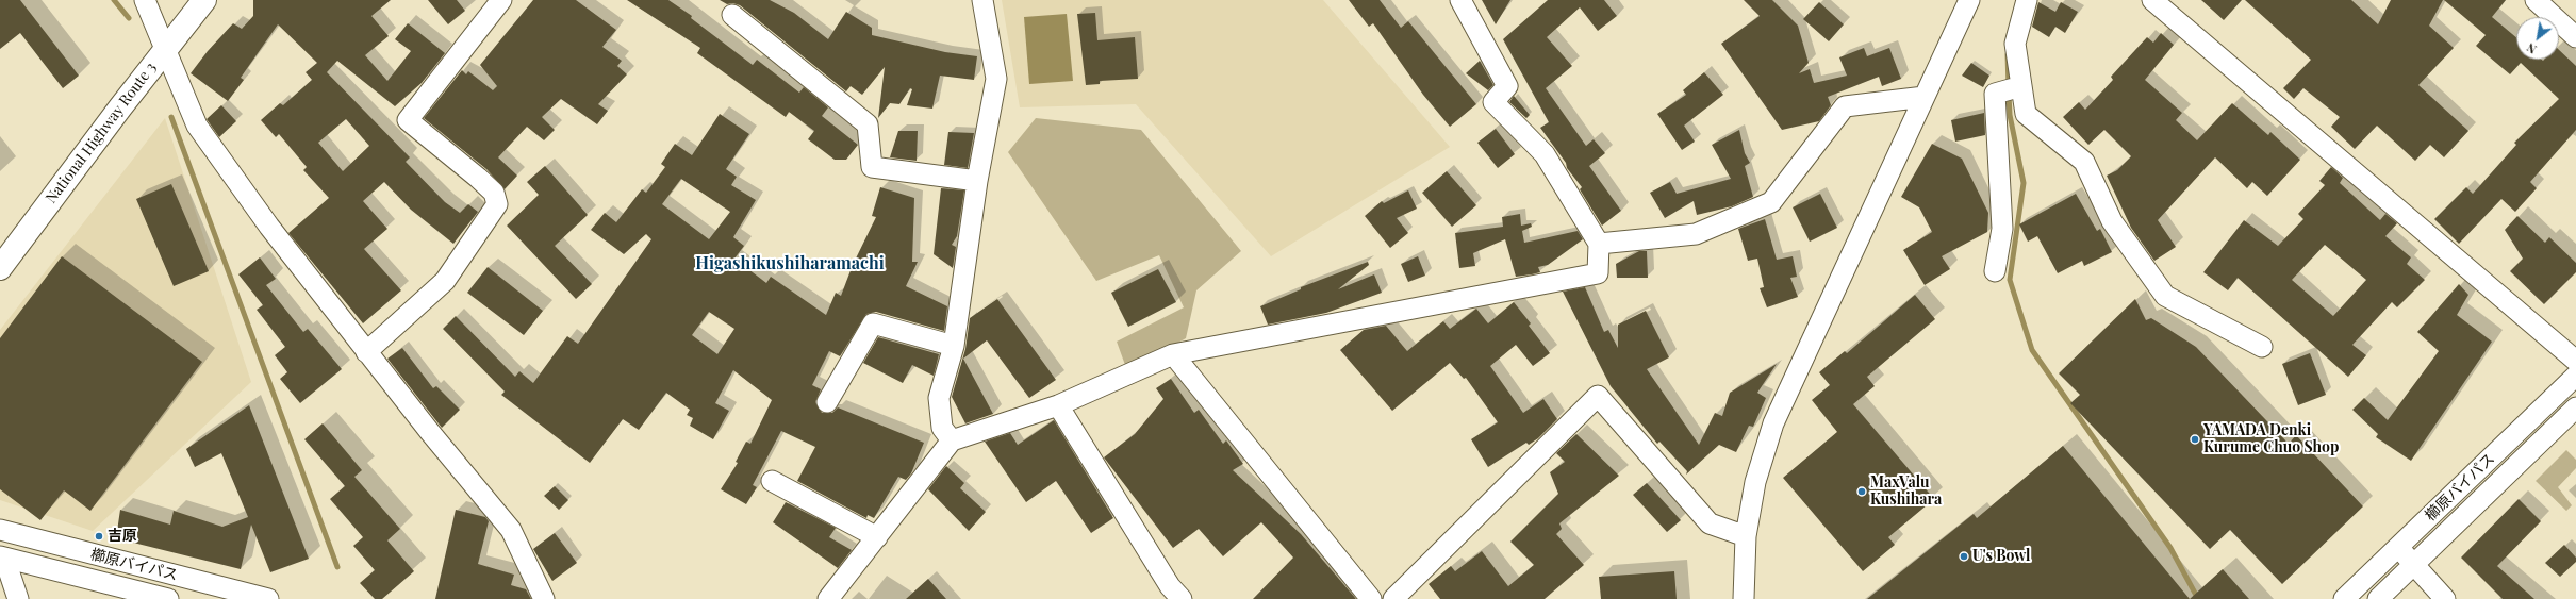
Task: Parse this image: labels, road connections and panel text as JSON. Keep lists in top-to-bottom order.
{
  "streets": {
    "highway": ["National Highway Route 3"],
    "street": ["櫛原バイパス"]
  },
  "districts": ["Higashikushiharamachi"],
  "places": [
    "YAMADA Denki Kurume Chuo Shop",
    "MaxValu Kushihara",
    "吉原",
    "U's Bowl"
  ],
  "north": "bottom left"
}
